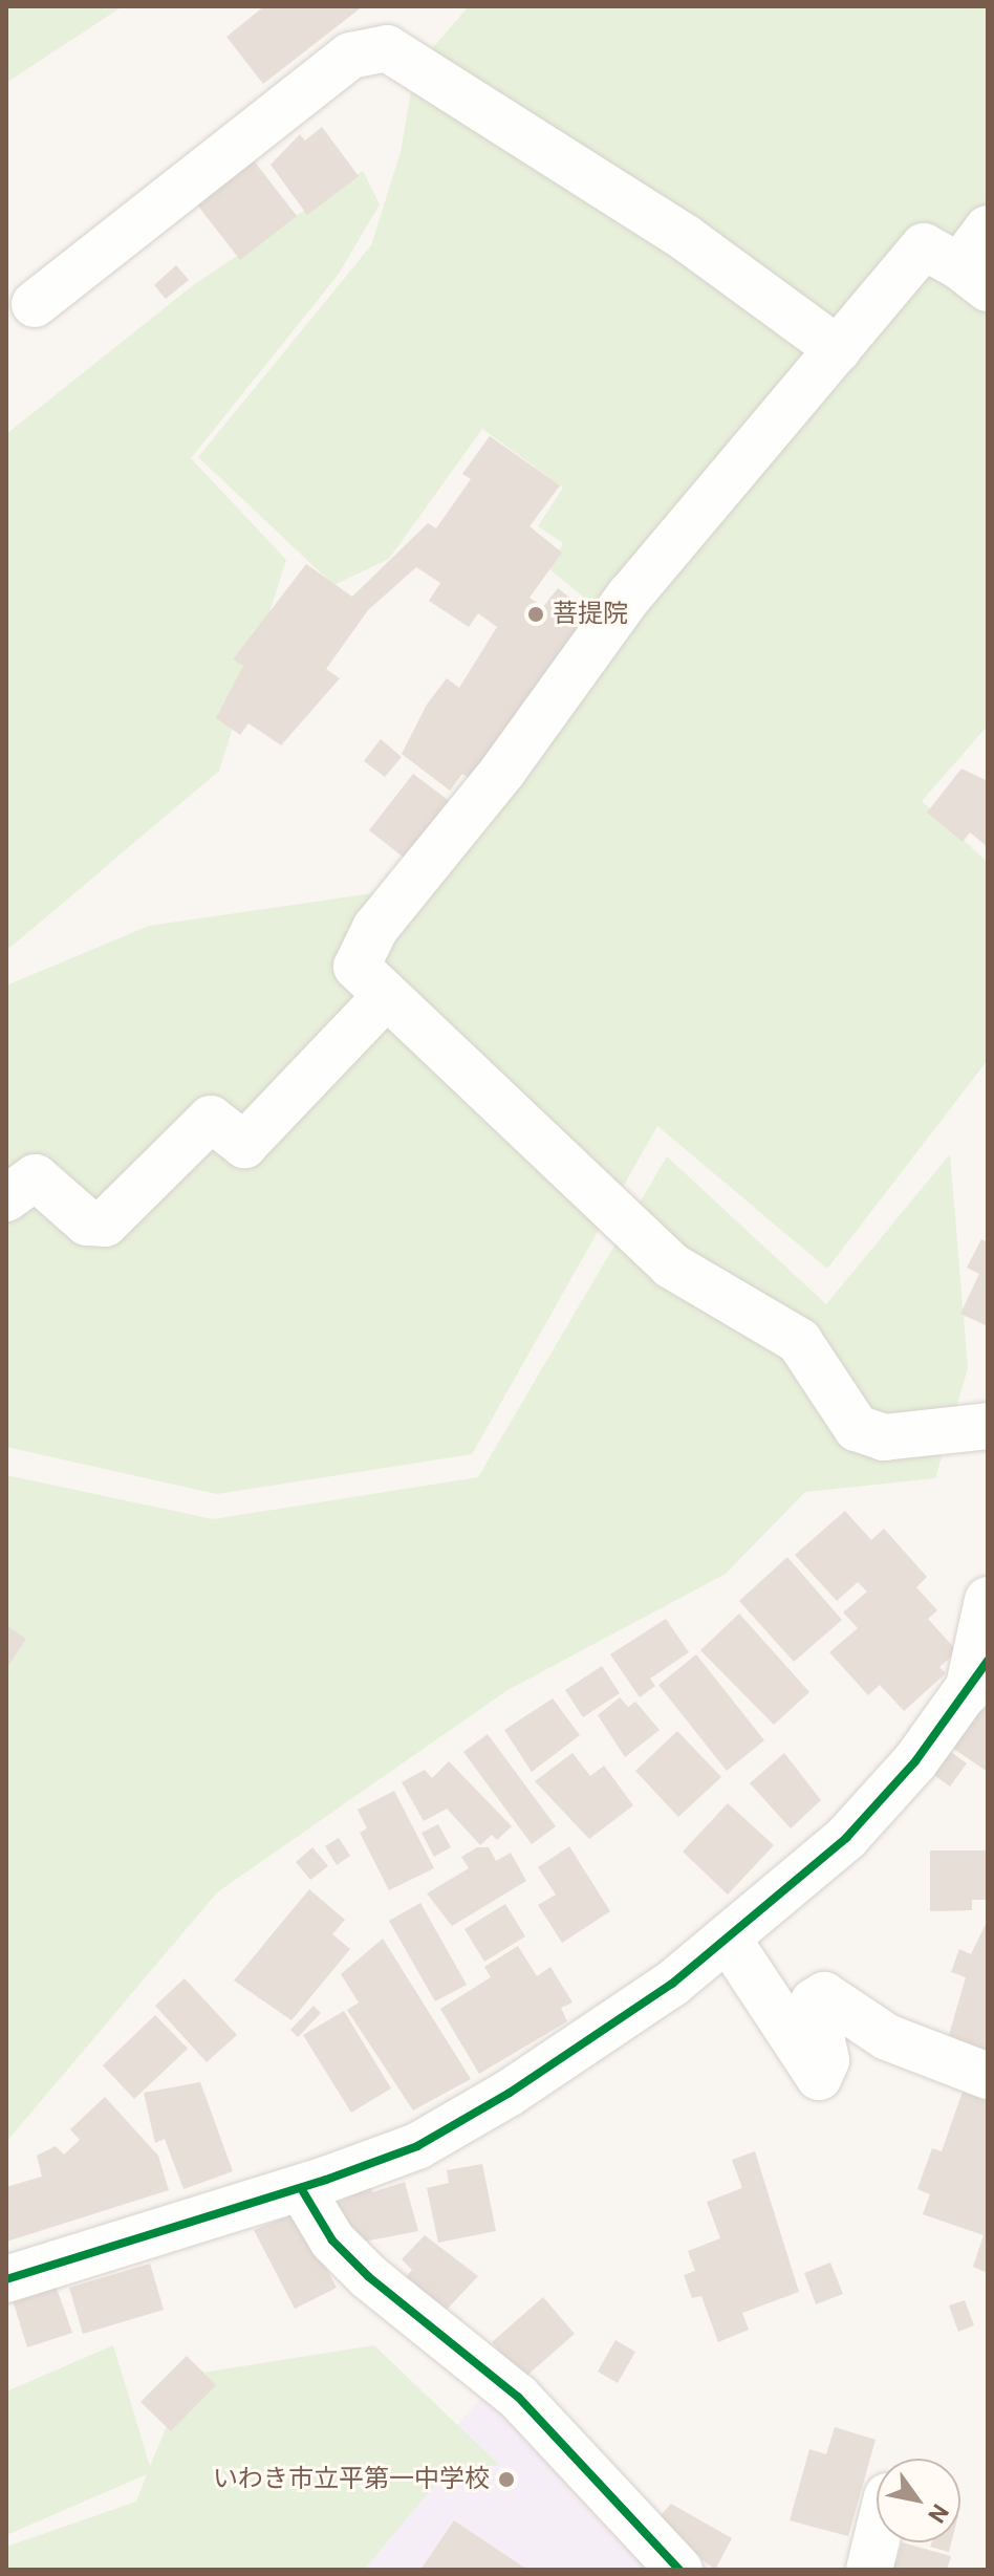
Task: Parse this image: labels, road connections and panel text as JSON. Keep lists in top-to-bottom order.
{
  "places": ["菩提院", "いわき市立平第一中学校"],
  "north": "bottom right"
}
